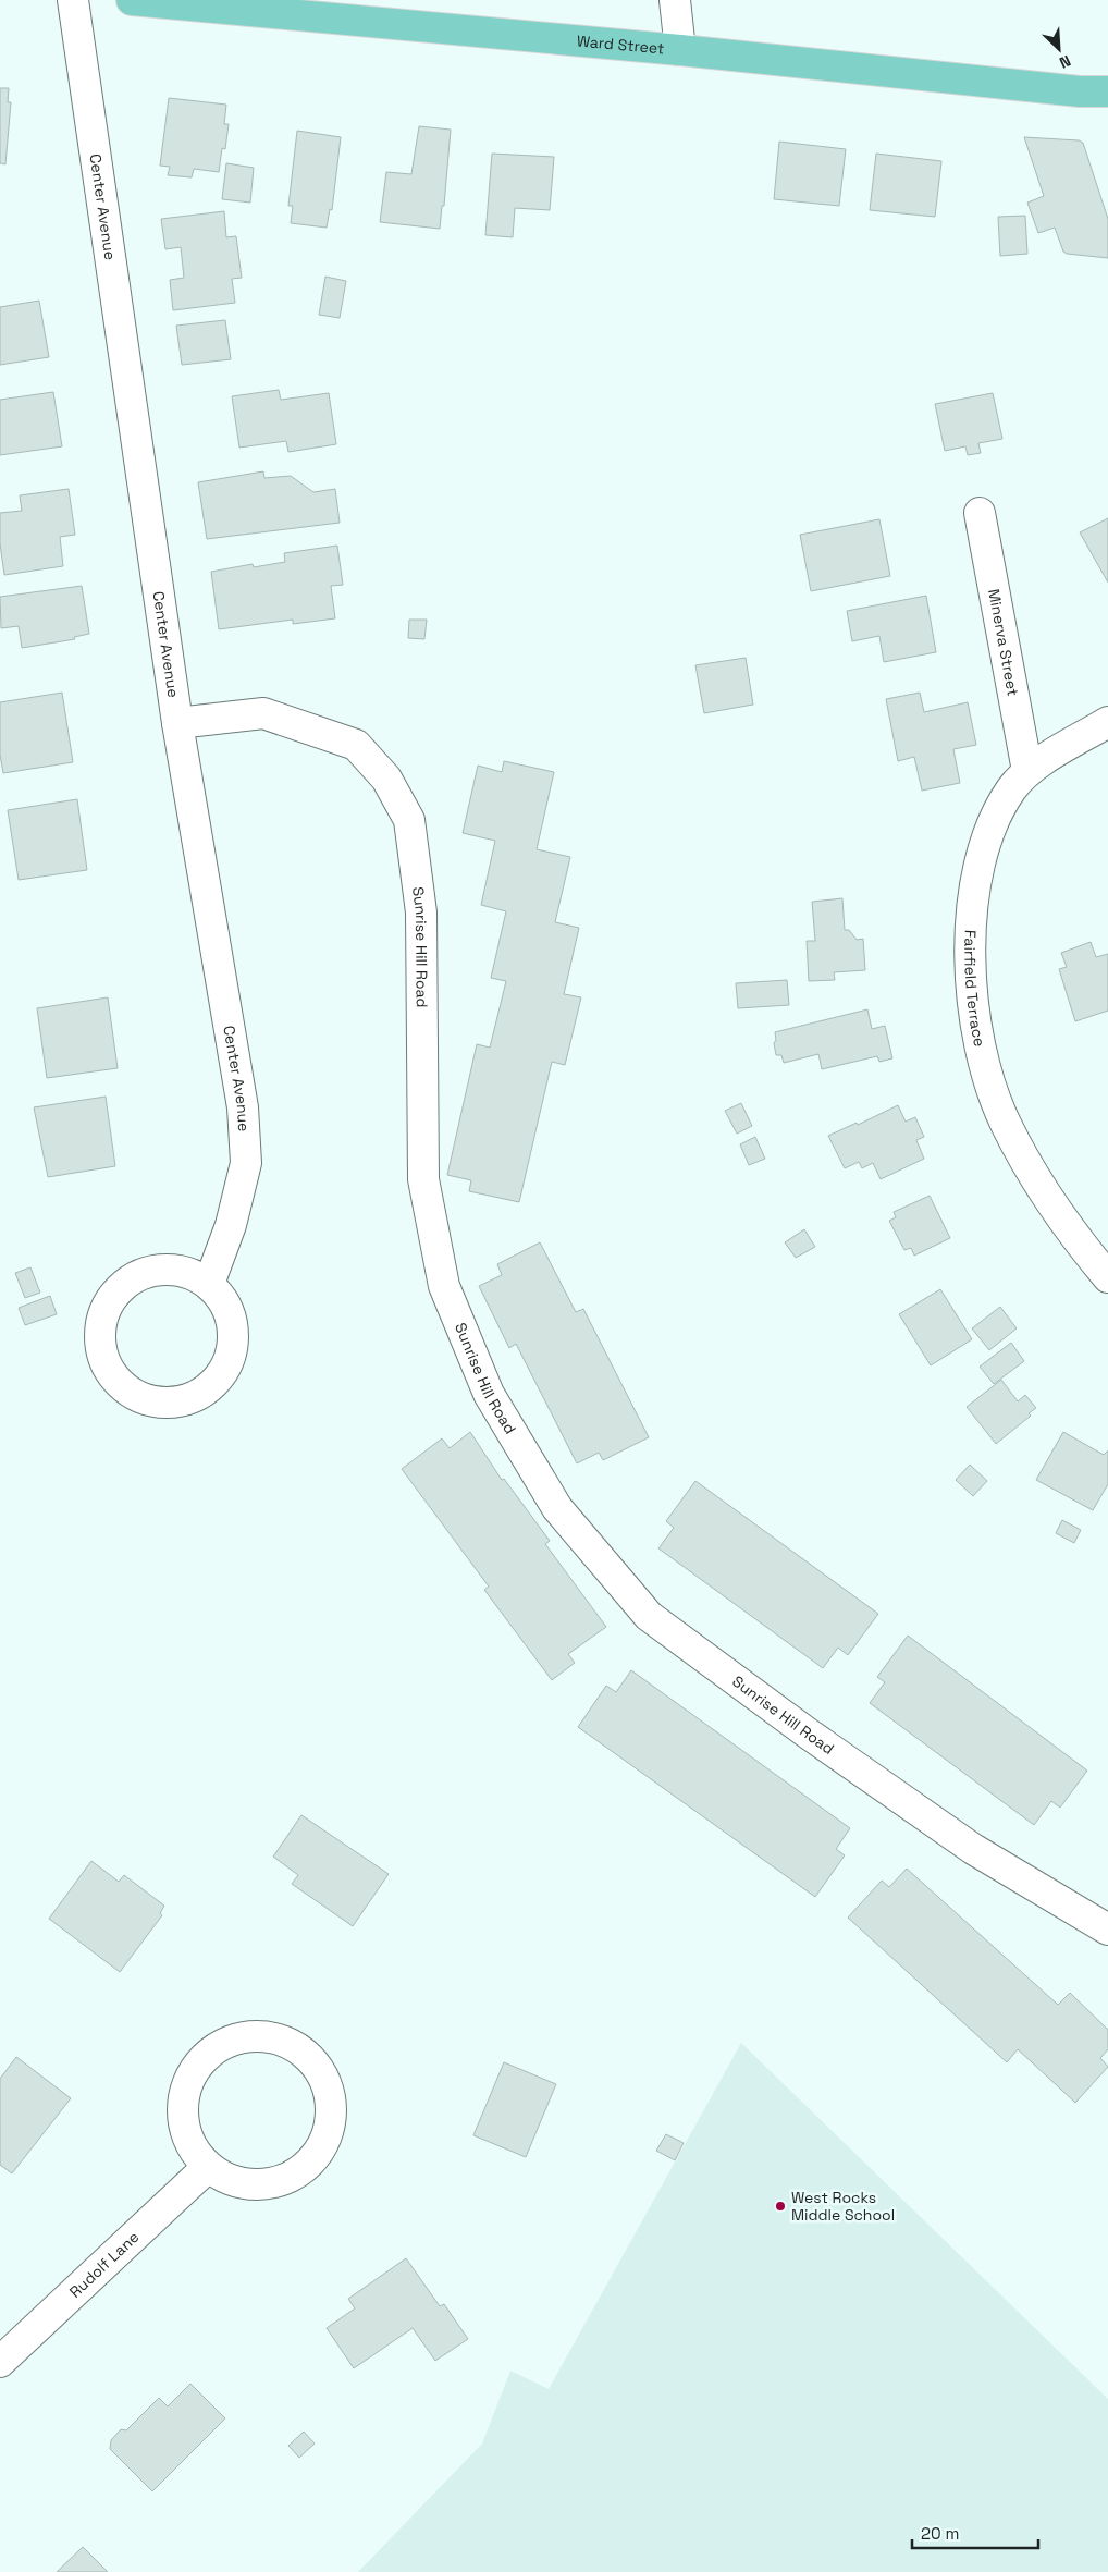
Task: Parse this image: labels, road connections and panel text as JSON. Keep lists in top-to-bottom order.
{
  "streets": {
    "main road": ["Ward Street"],
    "street": [
      "Center Avenue",
      "Minerva Street",
      "Sunrise Hill Road",
      "Fairfield Terrace",
      "Rudolf Lane"
    ]
  },
  "crossings": [
    ["Center Avenue", "Sunrise Hill Road"],
    ["Minerva Street", "Fairfield Terrace"]
  ],
  "places": ["West Rocks Middle School"],
  "scale_bar": "20 m",
  "north": "bottom right"
}
